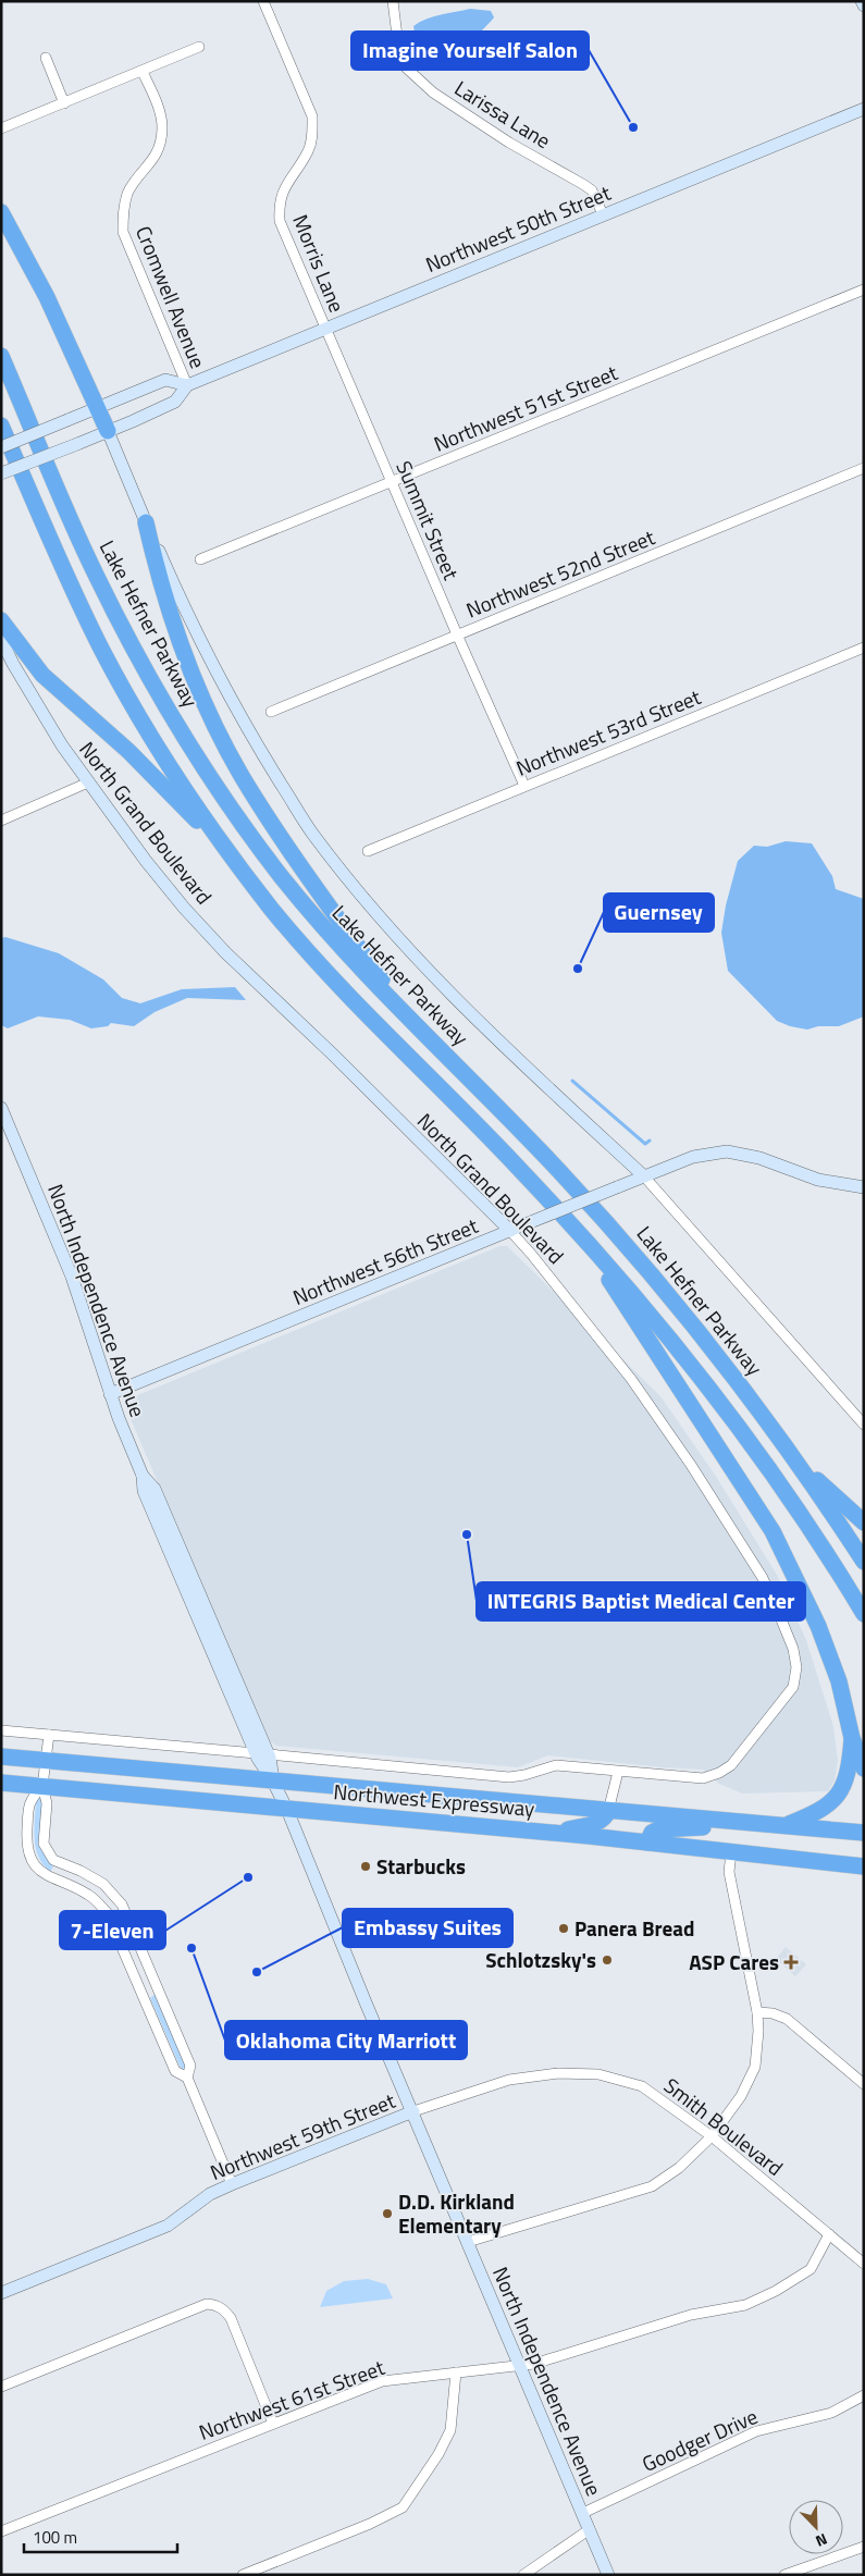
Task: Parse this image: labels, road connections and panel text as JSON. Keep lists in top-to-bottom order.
{
  "streets": {
    "highway": ["Lake Hefner Parkway", "Northwest Expressway"],
    "street": [
      "Larissa Lane",
      "Northwest 50th Street",
      "Morris Lane",
      "Cromwell Avenue",
      "Northwest 51st Street",
      "Summit Street",
      "Northwest 52nd Street",
      "Northwest 53rd Street",
      "North Grand Boulevard",
      "Northwest 56th Street",
      "North Independence Avenue",
      "Smith Boulevard",
      "Northwest 59th Street",
      "Northwest 61st Street",
      "Goodger Drive"
    ]
  },
  "crossings": [
    ["Larissa Lane", "Northwest 50th Street"],
    ["Northwest 50th Street", "Morris Lane"],
    ["Northwest 50th Street", "Cromwell Avenue"],
    ["Northwest 50th Street", "Summit Street"],
    ["Morris Lane", "Summit Street"],
    ["Northwest 51st Street", "Summit Street"],
    ["Summit Street", "Northwest 52nd Street"],
    ["Summit Street", "Northwest 53rd Street"],
    ["North Grand Boulevard", "Northwest 56th Street"],
    ["North Grand Boulevard", "Northwest Expressway"],
    ["Northwest 56th Street", "North Independence Avenue"],
    ["North Independence Avenue", "Northwest Expressway"],
    ["North Independence Avenue", "Smith Boulevard"],
    ["North Independence Avenue", "Northwest 59th Street"],
    ["North Independence Avenue", "Northwest 61st Street"],
    ["North Independence Avenue", "Goodger Drive"],
    ["Smith Boulevard", "Northwest 59th Street"],
    ["Smith Boulevard", "Northwest 61st Street"]
  ],
  "places": {
    "other": [
      "Imagine Yourself Salon",
      "Guernsey",
      "INTEGRIS Baptist Medical Center",
      "Starbucks",
      "7-Eleven",
      "Panera Bread",
      "Oklahoma City Marriott",
      "Schlotzsky's",
      "Embassy Suites",
      "D.D. Kirkland Elementary"
    ],
    "health": ["ASP Cares"]
  },
  "scale_bar": "100 m",
  "north": "bottom right"
}
